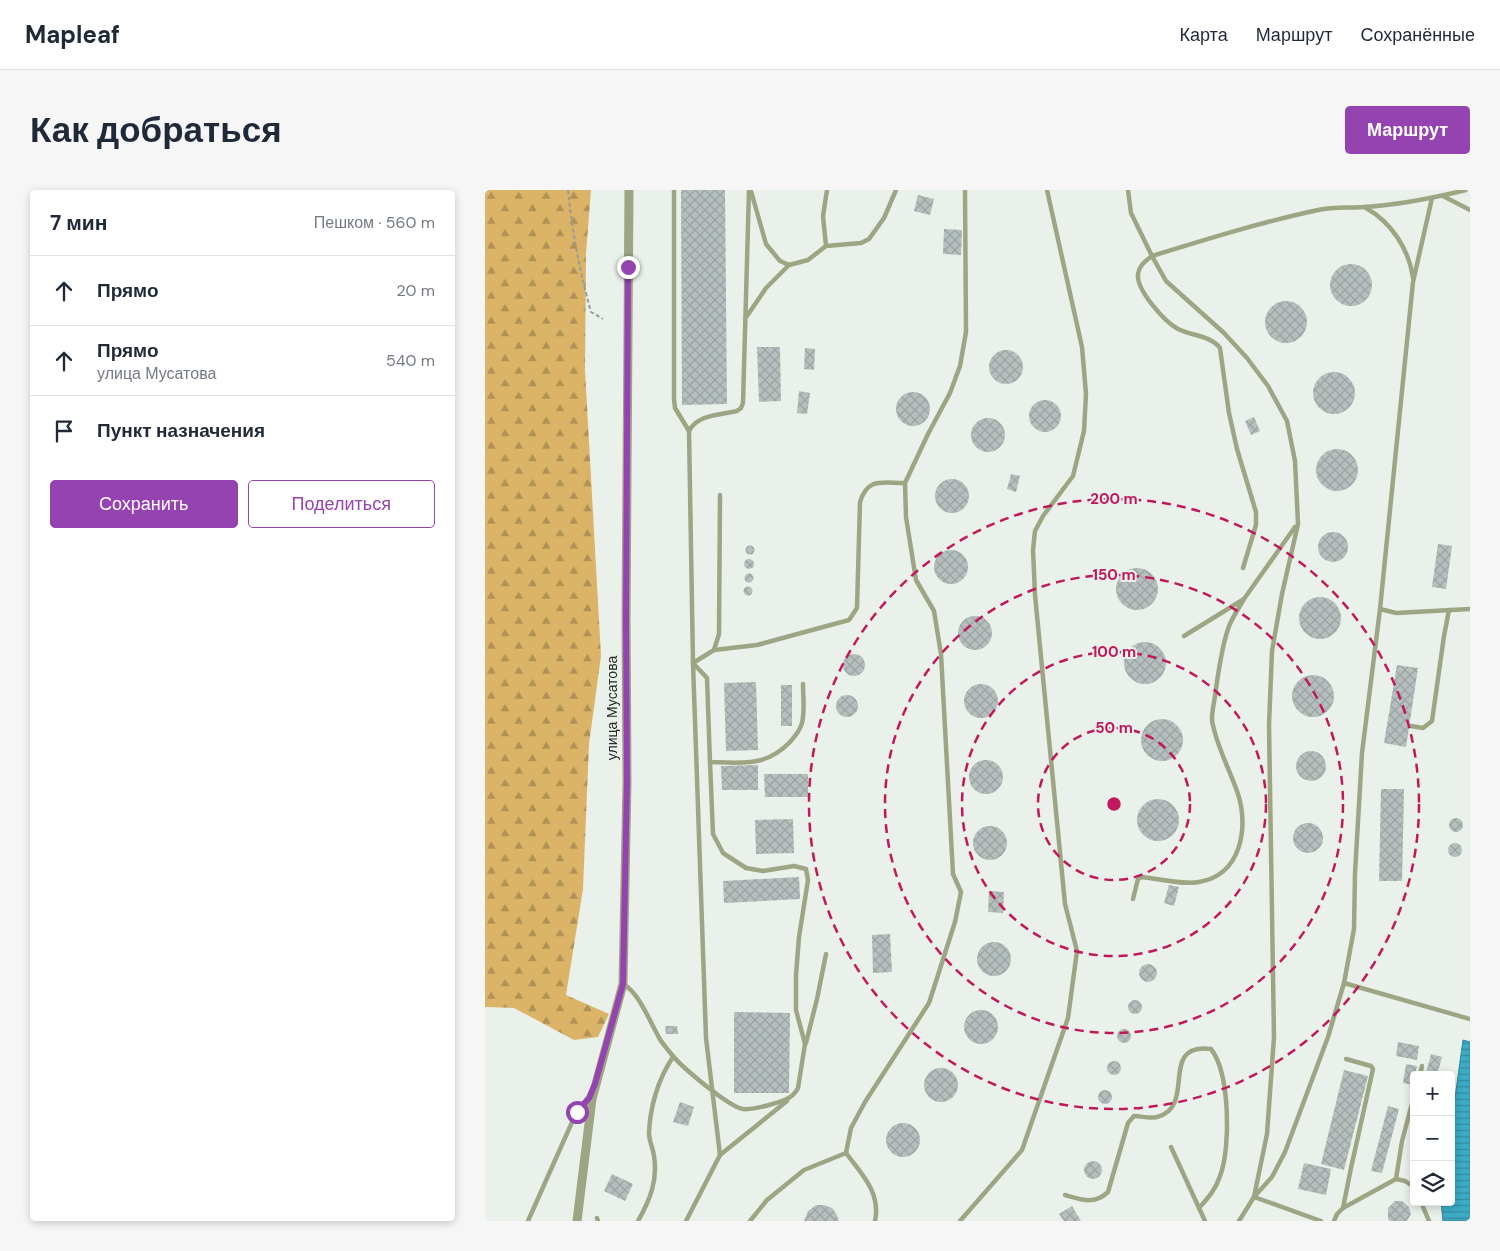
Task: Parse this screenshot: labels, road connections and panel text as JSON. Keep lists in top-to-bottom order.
{
  "streets": {
    "street": ["улица Мусатова"]
  },
  "page": {
    "header": "Mapleaf",
    "nav": ["Карта", "Маршрут", "Сохранённые"],
    "buttons": [
      "Маршрут",
      ["Сохранить", "Поделиться"]
    ],
    "title": "Как добраться",
    "heading": ["7 мин", "Пешком · 560 m"],
    "list": [
      ["Прямо", "20 m"],
      ["Прямо", "улица Мусатова", "540 m"],
      "Пункт назначения"
    ],
    "map_buttons": ["+", "−"]
  },
  "rings": [
    "200 m",
    "150 m",
    "100 m",
    "50 m"
  ]
}
